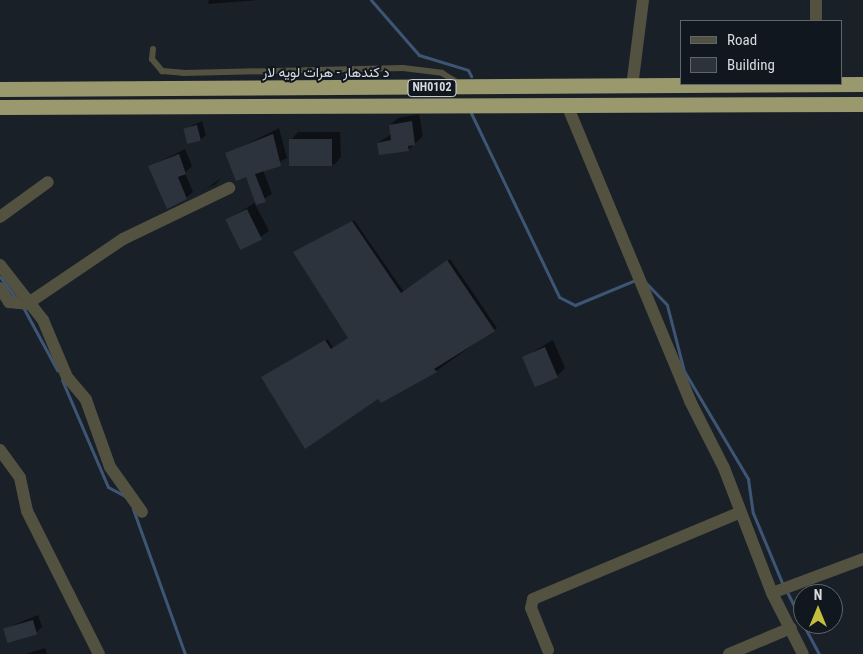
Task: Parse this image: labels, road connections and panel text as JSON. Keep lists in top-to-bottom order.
{
  "streets": {
    "highway": ["د کندهار - هرات لويه لار", "NH0102"]
  },
  "legend": ["Road", "Building"],
  "north": "top"
}
